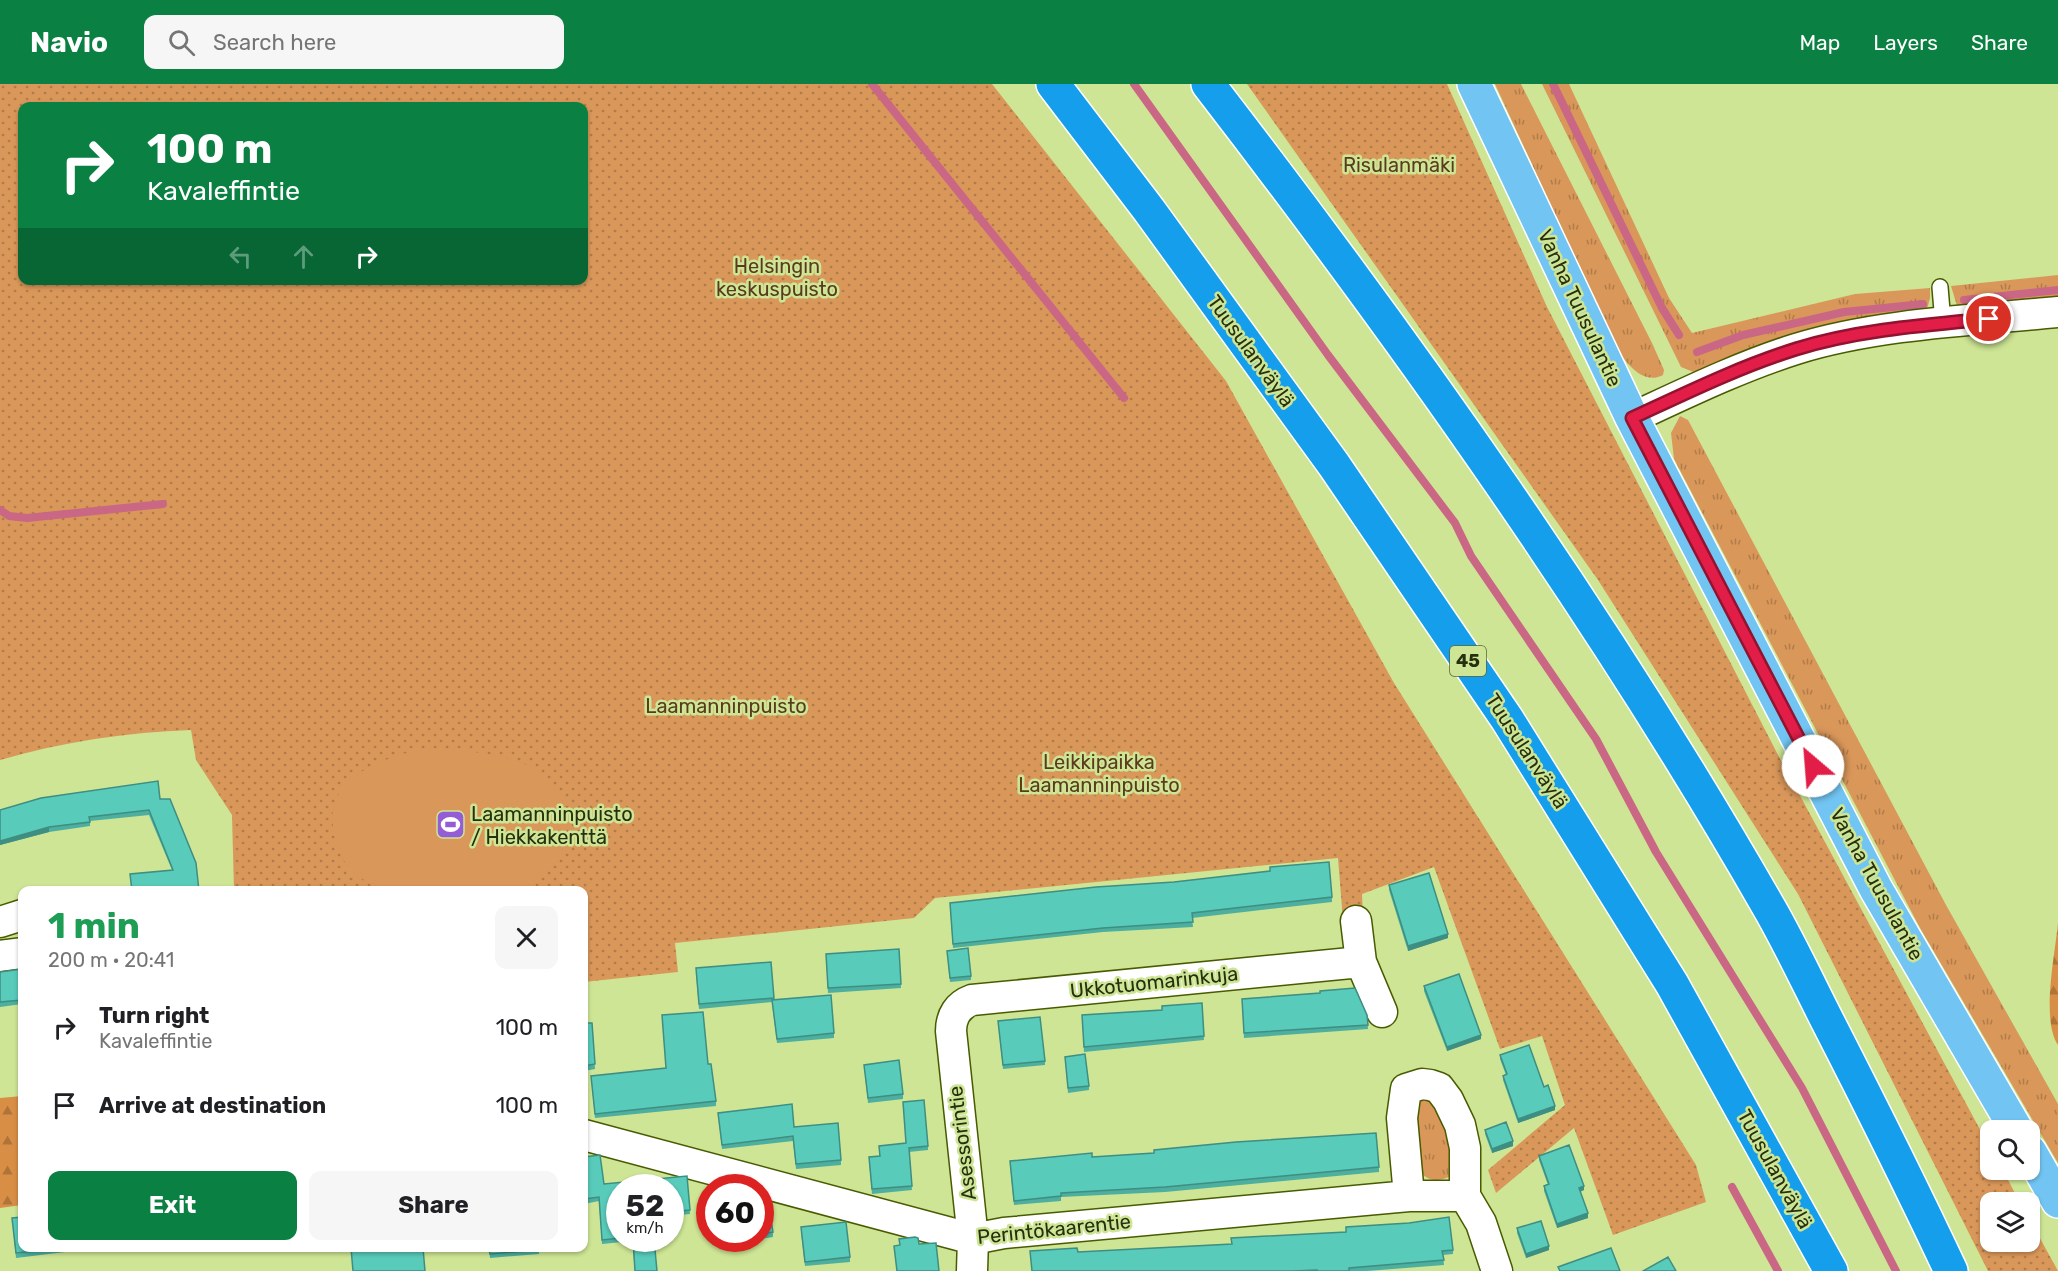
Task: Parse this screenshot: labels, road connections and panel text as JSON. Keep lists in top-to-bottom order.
{
  "streets": {
    "highway": ["Tuusulanväylä", "45"],
    "main road": ["Vanha Tuusulantie"],
    "street": ["Ukkotuomarinkuja", "Asessorintie", "Perintökaarentie"]
  },
  "crossings": [
    ["Ukkotuomarinkuja", "Asessorintie"],
    ["Asessorintie", "Perintökaarentie"]
  ],
  "parks": [
    "Risulanmäki",
    "Helsingin keskuspuisto",
    "Laamanninpuisto",
    "Leikkipaikka Laamanninpuisto"
  ],
  "places": {
    "sports": ["Laamanninpuisto / Hiekkakenttä"]
  },
  "page": {
    "header": "Navio",
    "search": "Search here",
    "nav": ["Map", "Layers", "Share"],
    "turn": ["100 m", "Kavaleffintie"],
    "heading": ["1 min", "200 m · 20:41"],
    "list": [
      {
        "name": "Turn right",
        "note": "Kavaleffintie",
        "value": "100 m"
      },
      {
        "name": "Arrive at destination",
        "value": "100 m"
      }
    ],
    "buttons": ["Exit", "Share"],
    "speed": "52 km/h",
    "limit": "60"
  }
}
